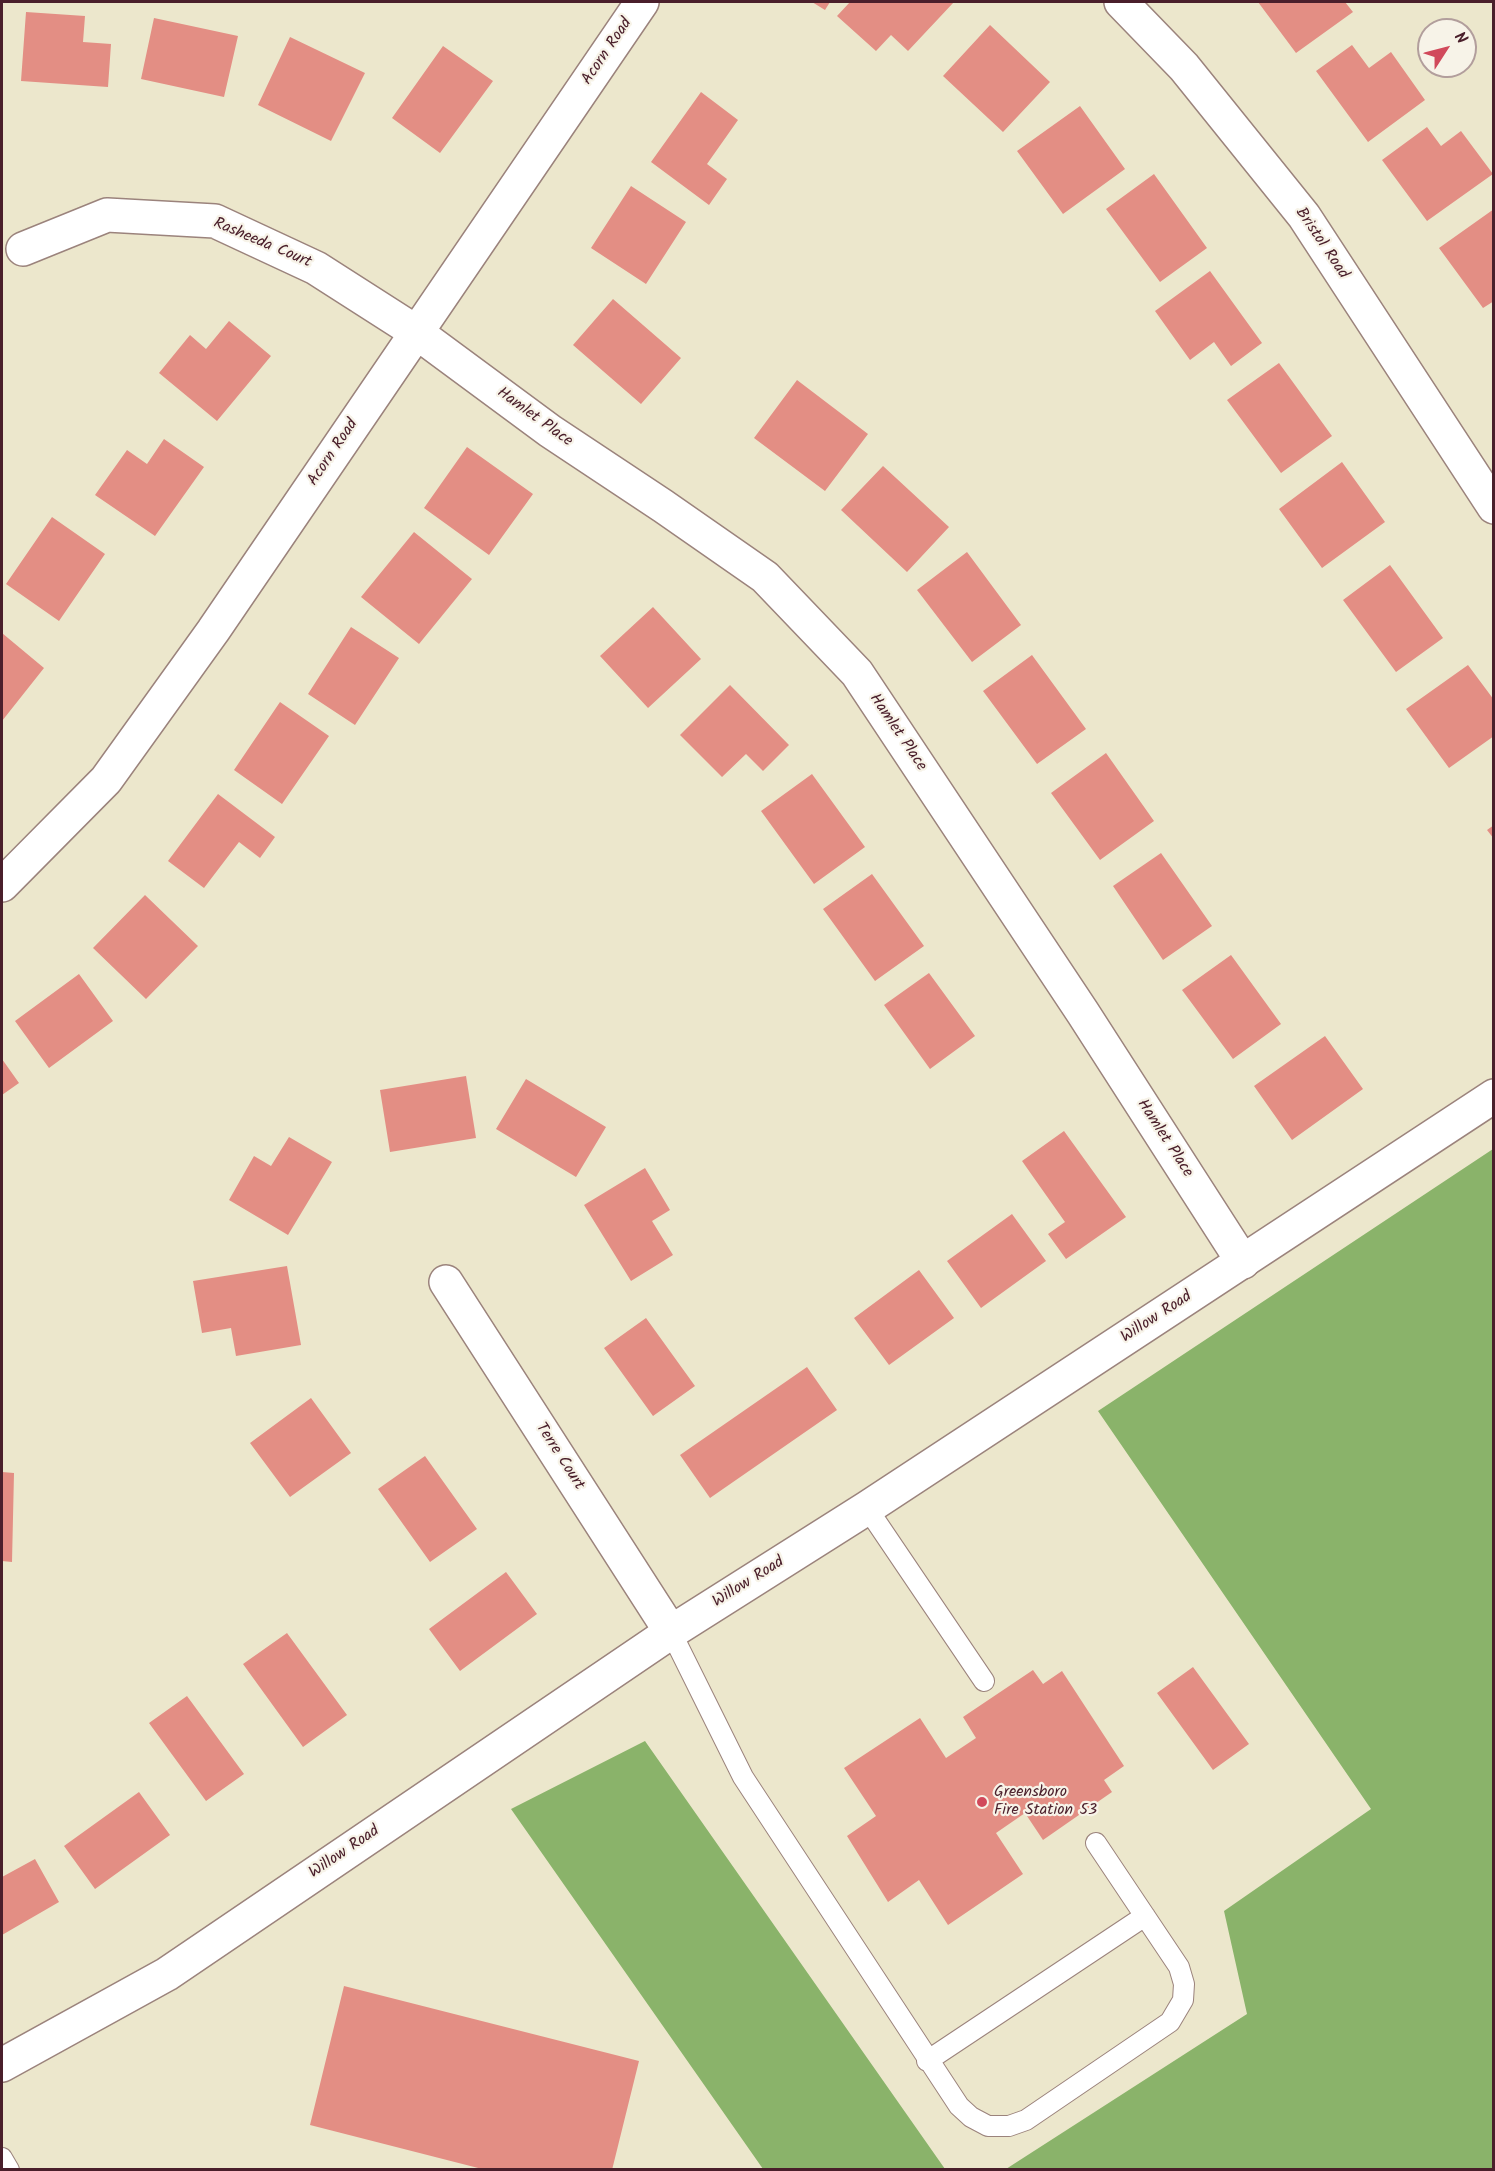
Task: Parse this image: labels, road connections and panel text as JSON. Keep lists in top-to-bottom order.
{
  "streets": {
    "street": [
      "Acorn Road",
      "Rasheeda Court",
      "Bristol Road",
      "Hamlet Place",
      "Willow Road",
      "Terre Court"
    ]
  },
  "crossings": [
    ["Acorn Road", "Rasheeda Court"],
    ["Acorn Road", "Hamlet Place"],
    ["Rasheeda Court", "Hamlet Place"],
    ["Hamlet Place", "Willow Road"],
    ["Willow Road", "Terre Court"]
  ],
  "places": ["Greensboro Fire Station 53"],
  "north": "top right"
}
